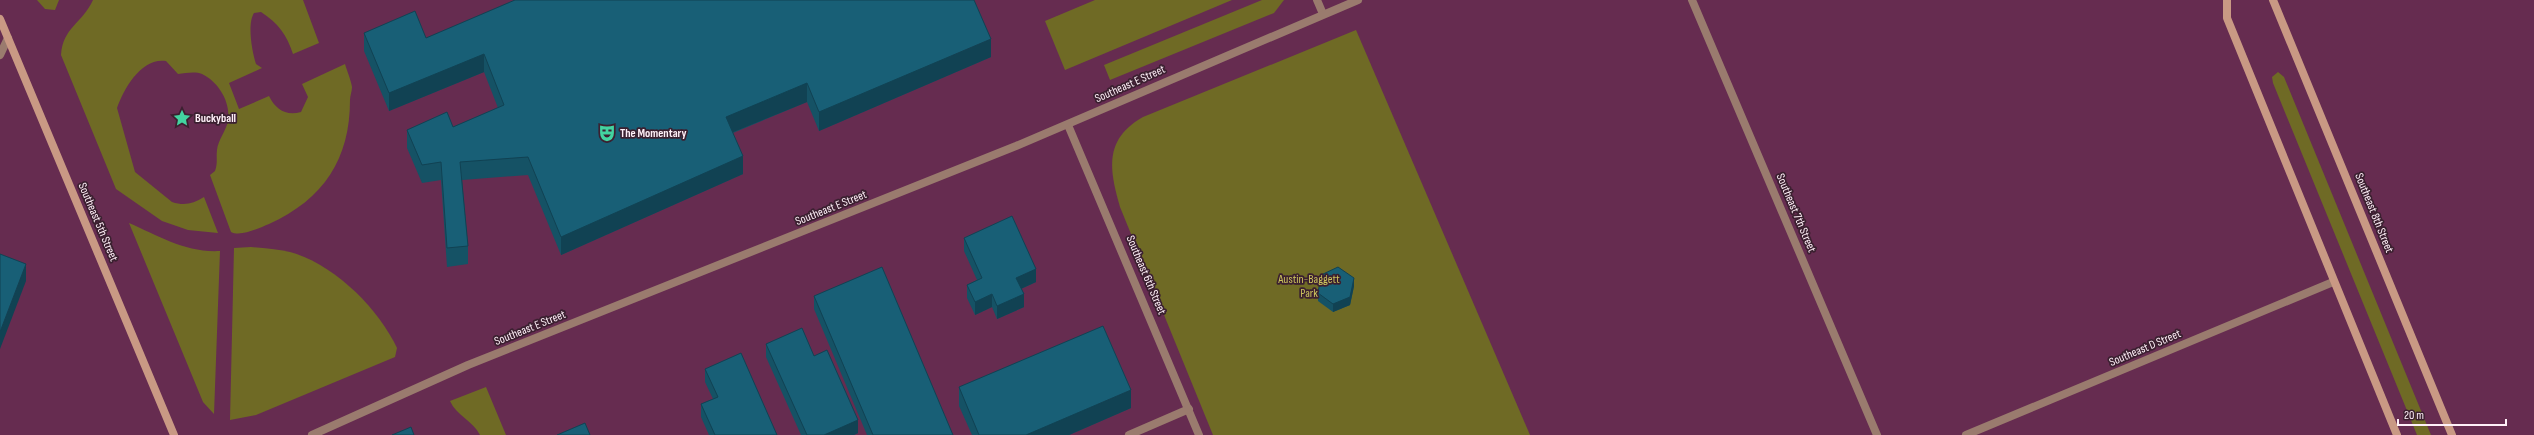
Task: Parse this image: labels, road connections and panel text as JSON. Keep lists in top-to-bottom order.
{
  "streets": {
    "main road": ["Southeast 8th Street", "Southeast 5th Street"],
    "street": [
      "Southeast E Street",
      "Southeast 7th Street",
      "Southeast 6th Street",
      "Southeast D Street"
    ]
  },
  "crossings": [
    ["Southeast E Street", "Southeast 6th Street"]
  ],
  "parks": ["Austin-Baggett Park"],
  "places": {
    "place": ["Buckyball"],
    "theatre": ["The Momentary"]
  },
  "scale_bar": "20 m"
}
